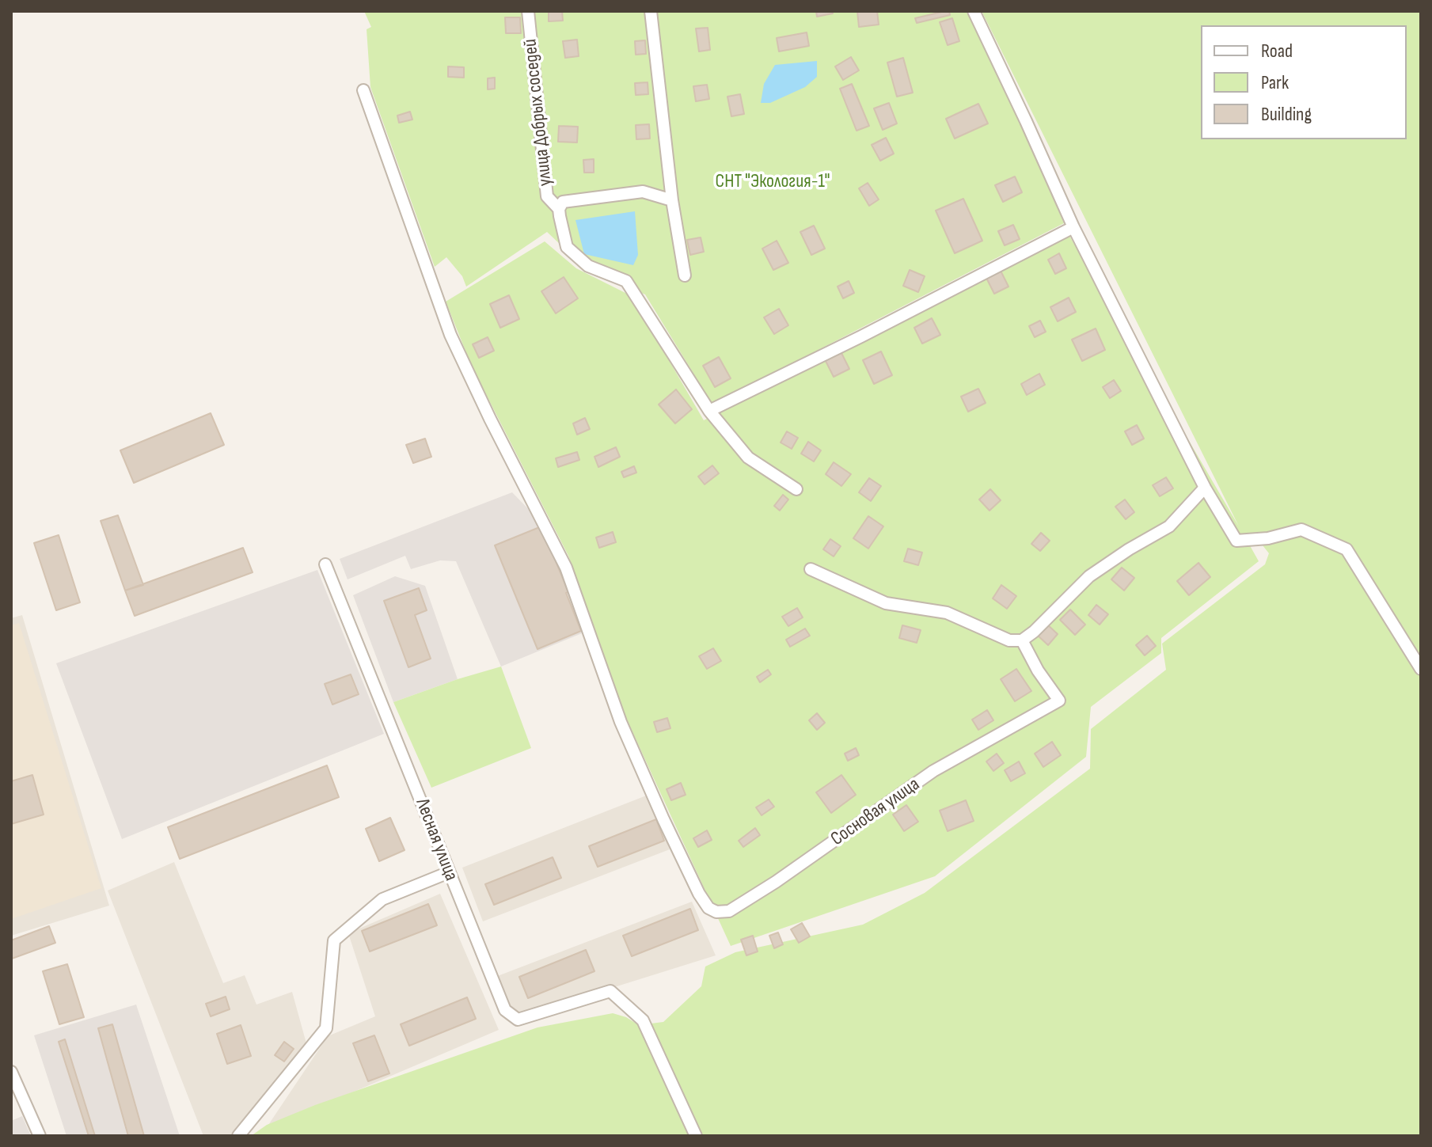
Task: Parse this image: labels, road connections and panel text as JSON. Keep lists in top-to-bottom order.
{
  "streets": {
    "street": ["улица Добрых соседей", "Сосновая улица", "Лесная улица"]
  },
  "parks": ["СНТ \"Экология-1\""],
  "legend": ["Road", "Park", "Building"]
}
